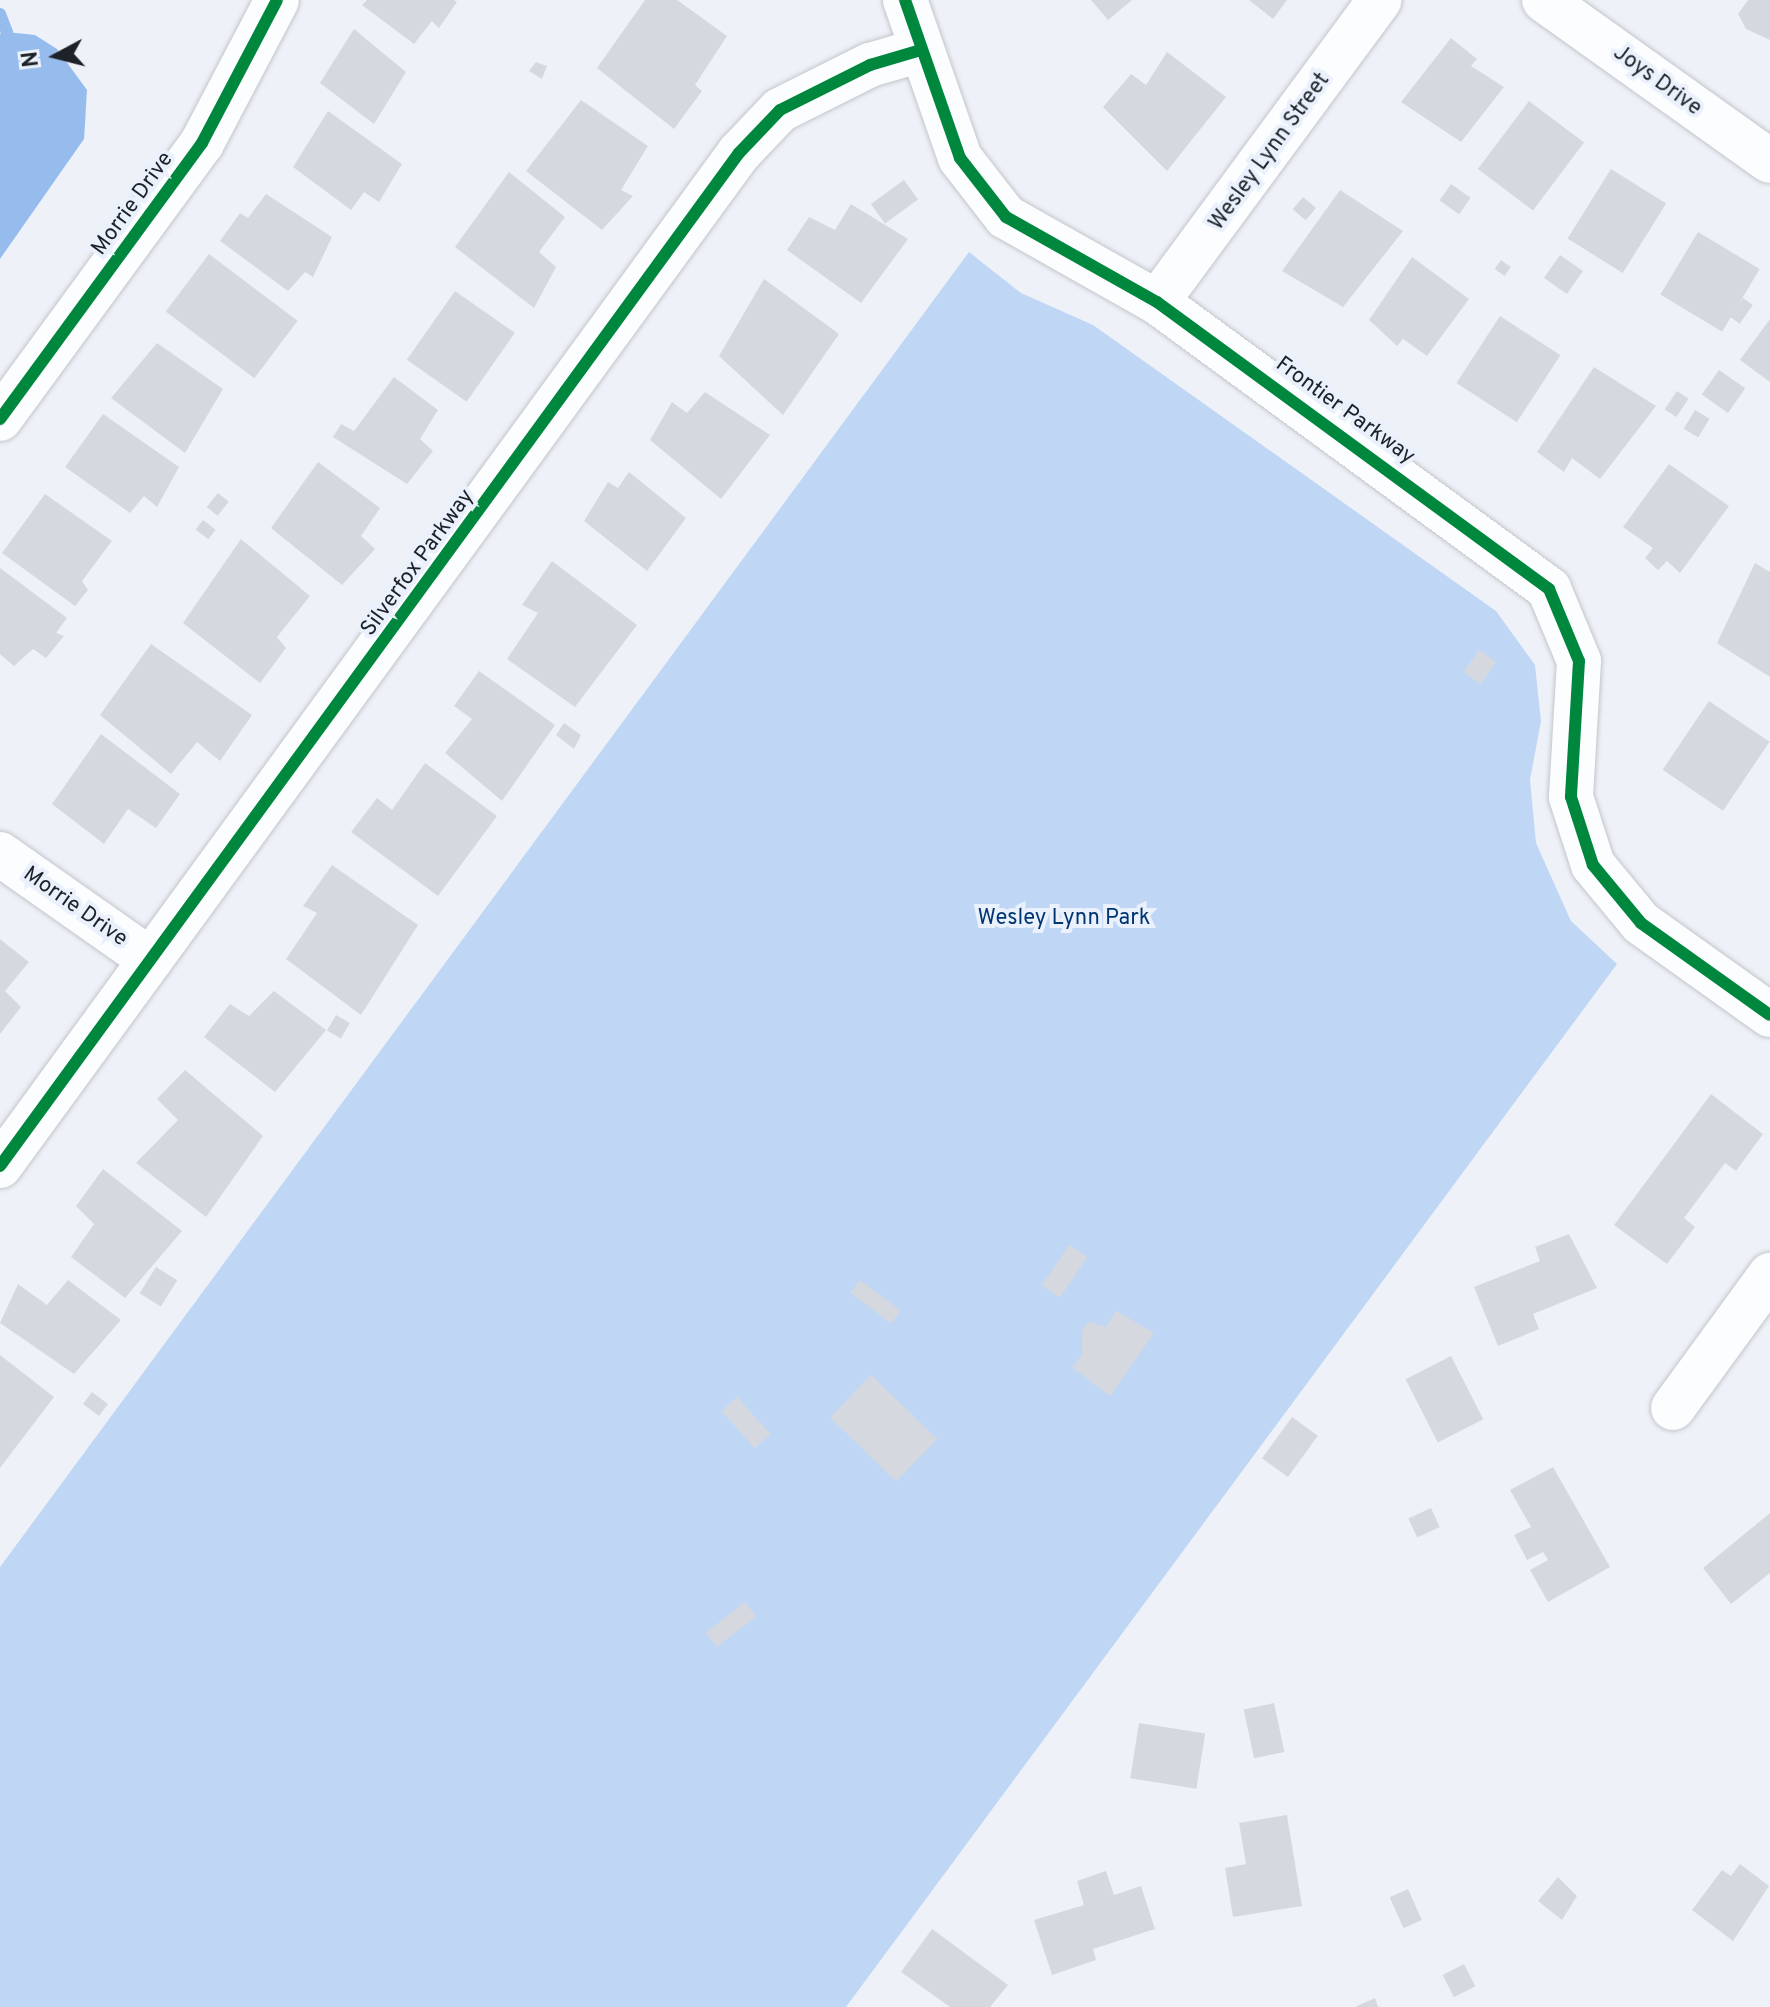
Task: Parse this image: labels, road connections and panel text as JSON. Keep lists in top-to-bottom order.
{
  "streets": {
    "street": [
      "Joys Drive",
      "Wesley Lynn Street",
      "Morrie Drive",
      "Frontier Parkway",
      "Silverfox Parkway"
    ]
  },
  "crossings": [
    ["Wesley Lynn Street", "Frontier Parkway"],
    ["Morrie Drive", "Silverfox Parkway"],
    ["Frontier Parkway", "Silverfox Parkway"]
  ],
  "parks": ["Wesley Lynn Park"],
  "north": "left"
}
